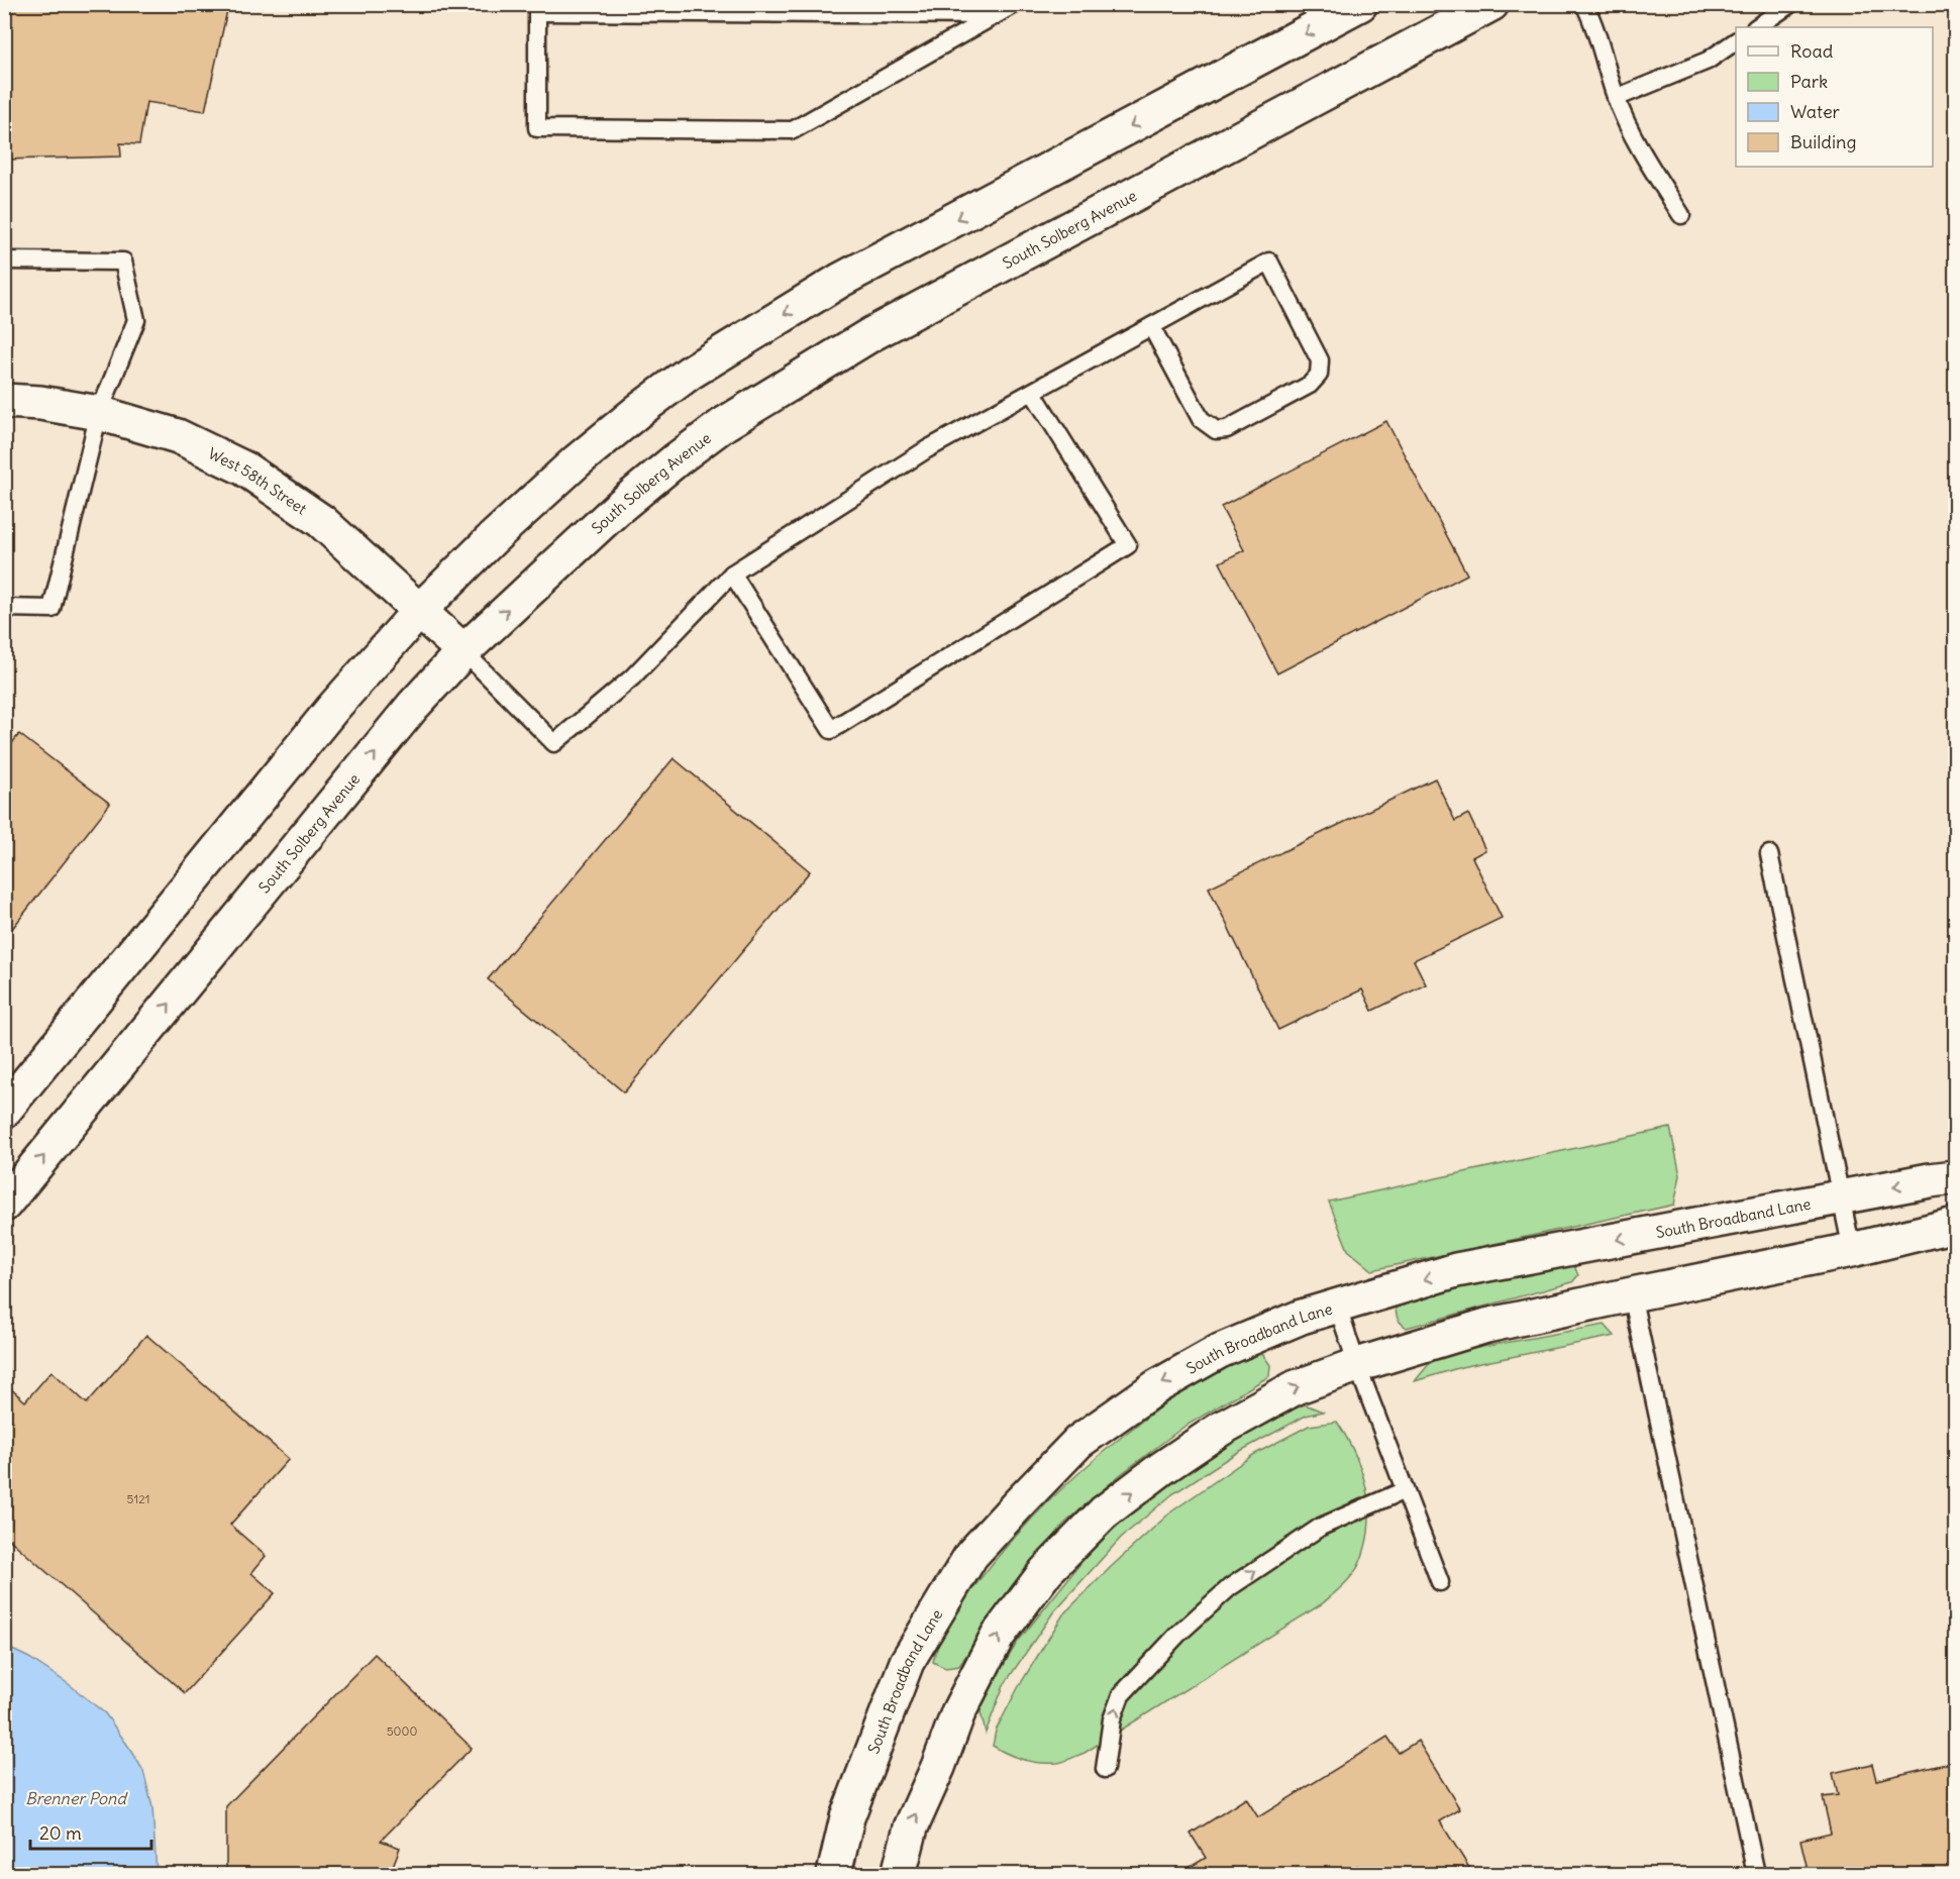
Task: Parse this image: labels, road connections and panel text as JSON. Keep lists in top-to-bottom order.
{
  "streets": {
    "street": ["South Solberg Avenue", "West 58th Street", "South Broadband Lane"]
  },
  "crossings": [
    ["South Solberg Avenue", "West 58th Street"]
  ],
  "water": ["Brenner Pond"],
  "house_numbers": ["5121", "5000"],
  "legend": [
    "Road",
    "Park",
    "Water",
    "Building"
  ],
  "scale_bar": "20 m"
}
